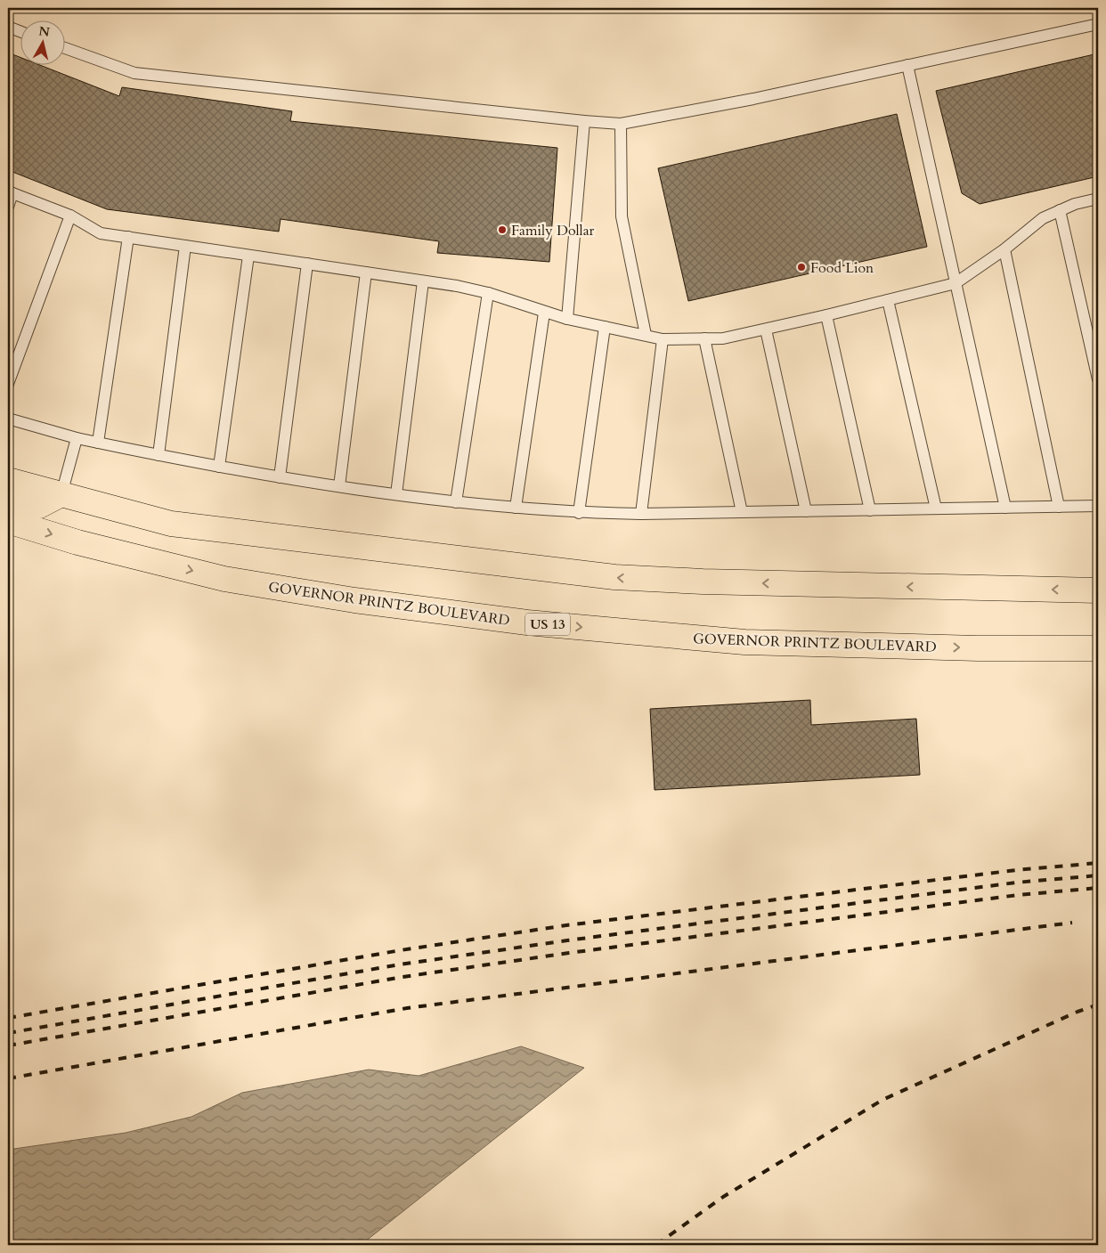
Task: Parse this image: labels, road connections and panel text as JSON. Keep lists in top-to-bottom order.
{
  "streets": {
    "main road": ["GOVERNOR PRINTZ BOULEVARD", "US 13"]
  },
  "places": ["Family Dollar", "Food Lion"],
  "north": "top"
}
